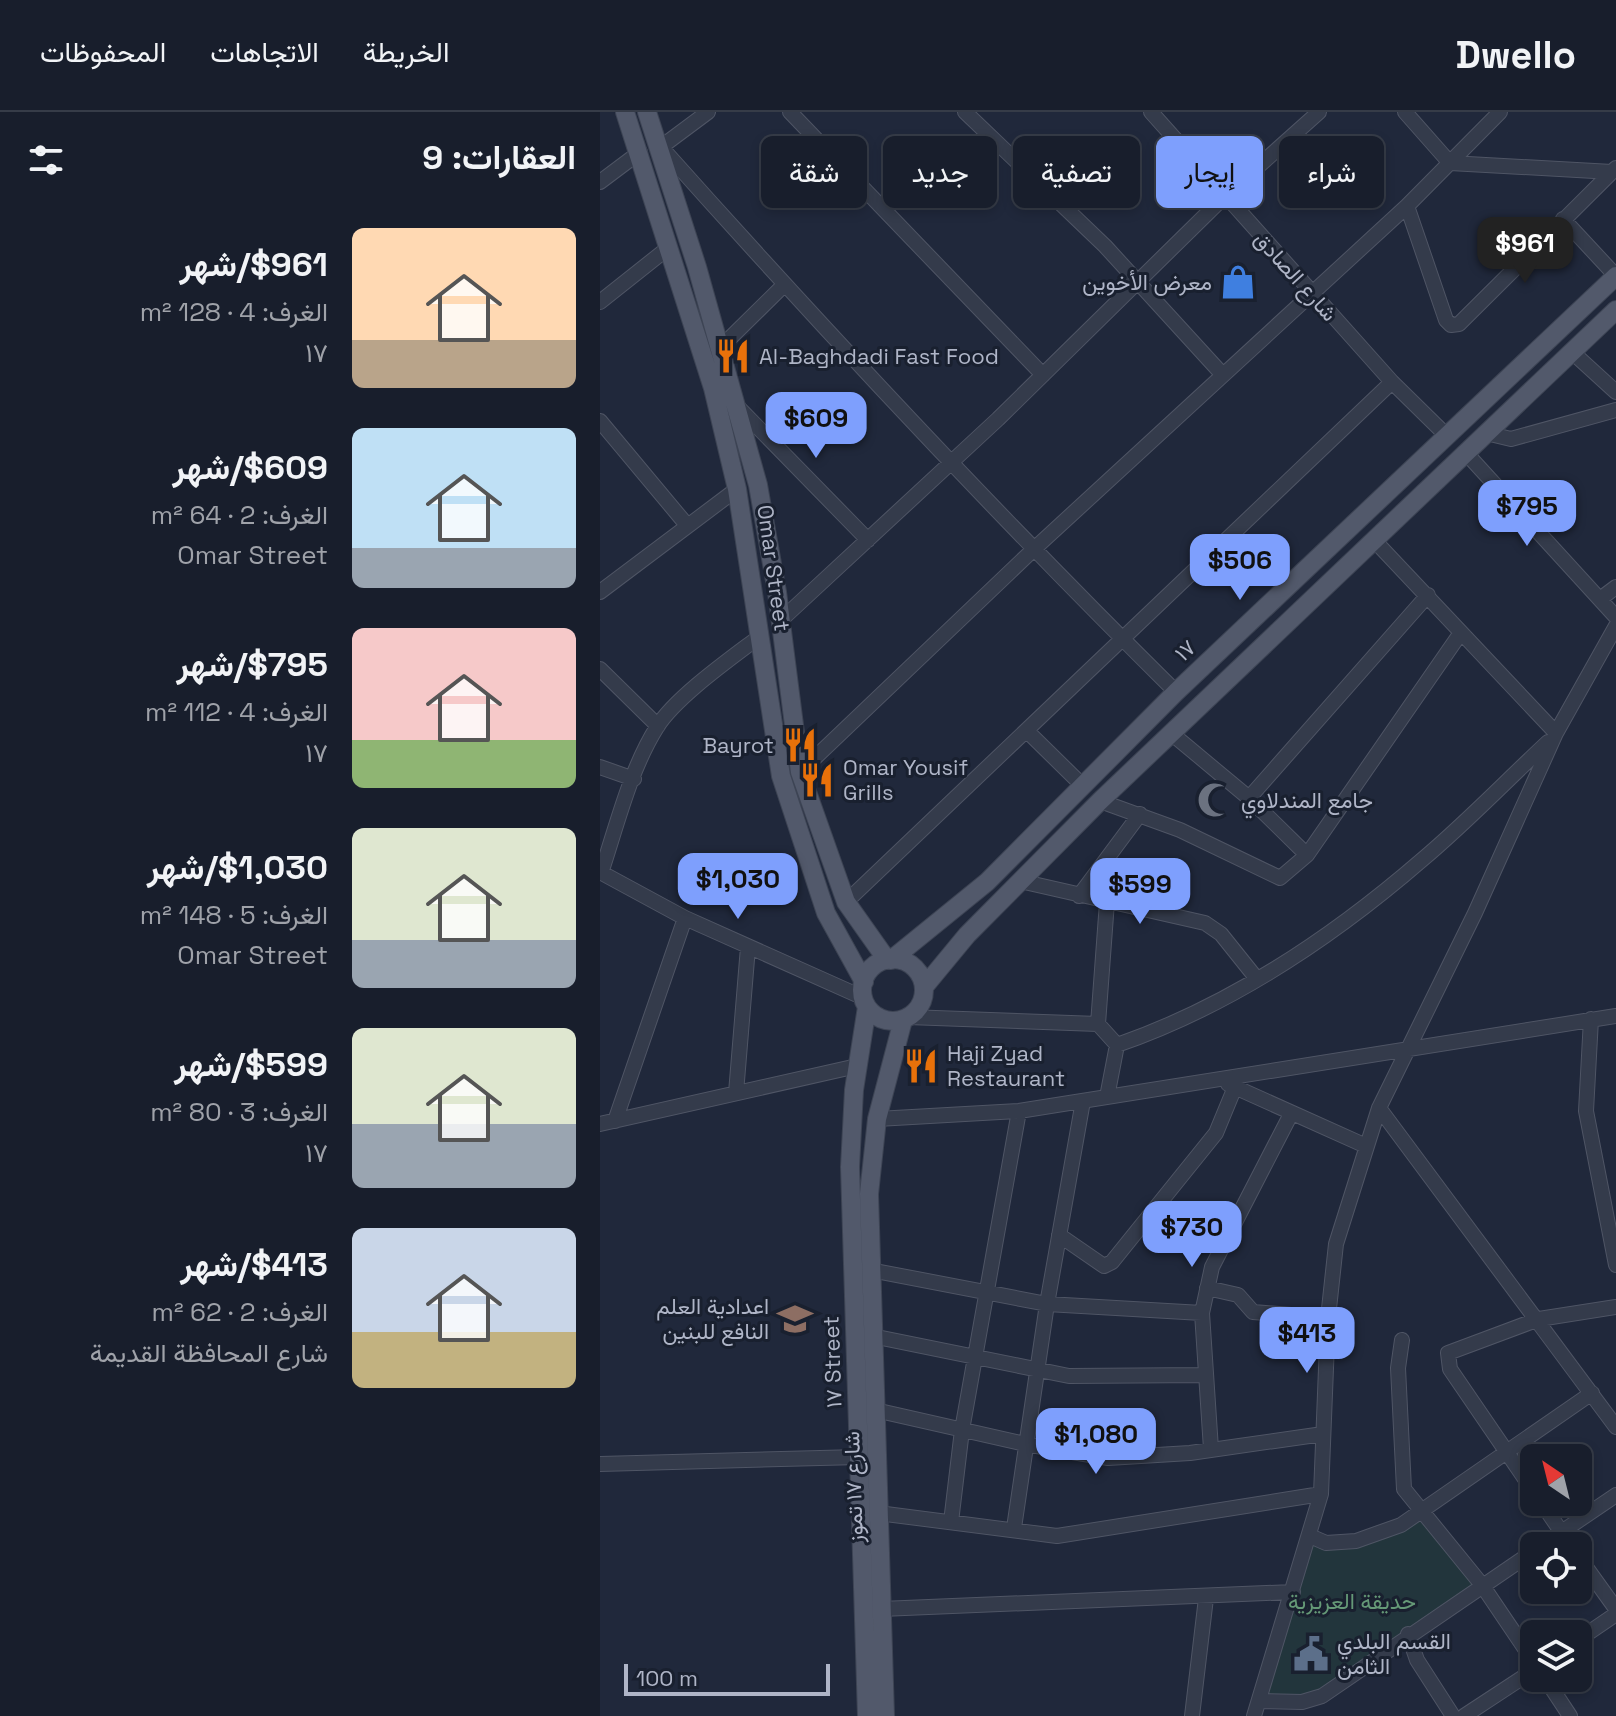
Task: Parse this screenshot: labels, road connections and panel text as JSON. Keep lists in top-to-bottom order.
{
  "streets": {
    "main road": [
      "Omar Street",
      "١٧",
      "١٧ Street",
      "شارع ١٧ تموز"
    ],
    "street": ["شارع الصادق"]
  },
  "crossings": [
    ["شارع الصادق", "١٧"],
    ["Omar Street", "١٧"],
    ["Omar Street", "١٧ Street"],
    ["Omar Street", "شارع ١٧ تموز"],
    ["١٧", "١٧ Street"],
    ["١٧", "شارع ١٧ تموز"],
    ["١٧ Street", "شارع ١٧ تموز"]
  ],
  "parks": ["حديقة العزيزية"],
  "places": {
    "shop": ["معرض الأخوين"],
    "restaurant": [
      "Al-Baghdadi Fast Food",
      "Bayrot",
      "Omar Yousif Grills",
      "Haji Zyad Restaurant"
    ],
    "mosque": ["جامع المندلاوي"],
    "school or university": ["اعدادية العلم النافع للبنين"],
    "public building": ["القسم البلدي الثامن"]
  },
  "scale_bar": "100 m",
  "north": "top left",
  "page": {
    "header": "Dwello",
    "nav": ["الخريطة", "الاتجاهات", "المحفوظات"],
    "heading": "العقارات: 9",
    "chip": [
      "شراء",
      "إيجار",
      "تصفية",
      "جديد",
      "شقة"
    ],
    "list": [
      {
        "name": "$961/شهر",
        "note": "الغرف: 4 · 128 m² · ١٧"
      },
      {
        "name": "$609/شهر",
        "note": "الغرف: 2 · 64 m² · Omar Street"
      },
      {
        "name": "$795/شهر",
        "note": "الغرف: 4 · 112 m² · ١٧"
      },
      {
        "name": "$1,030/شهر",
        "note": "الغرف: 5 · 148 m² · Omar Street"
      },
      {
        "name": "$599/شهر",
        "note": "الغرف: 3 · 80 m² · ١٧"
      },
      {
        "name": "$413/شهر",
        "note": "الغرف: 2 · 62 m² · شارع المحافظة القديمة"
      }
    ],
    "price": [
      "$961",
      "$609",
      "$795",
      "$506",
      "$1,030",
      "$599",
      "$730",
      "$413",
      "$1,080"
    ],
    "scale": "100 m"
  }
}
